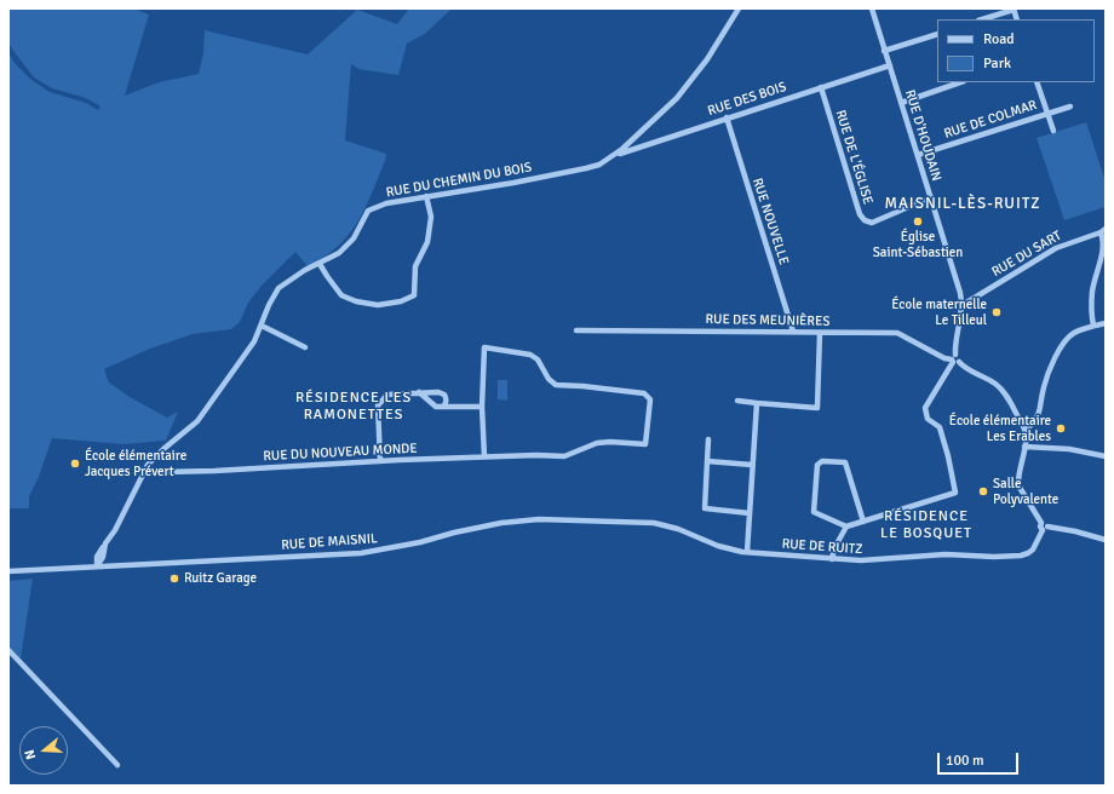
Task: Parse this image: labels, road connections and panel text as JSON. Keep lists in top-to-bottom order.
{
  "streets": {
    "street": [
      "RUE DES BOIS",
      "RUE DE COLMAR",
      "RUE D'HOUDAIN",
      "RUE DE L'ÉGLISE",
      "RUE DU CHEMIN DU BOIS",
      "RUE NOUVELLE",
      "RUE DU SART",
      "RUE DES MEUNIÈRES",
      "RUE DU NOUVEAU MONDE",
      "RUE DE MAISNIL",
      "RUE DE RUITZ"
    ]
  },
  "crossings": [
    ["RUE DES BOIS", "RUE D'HOUDAIN"],
    ["RUE DES BOIS", "RUE DE L'ÉGLISE"],
    ["RUE DES BOIS", "RUE DU CHEMIN DU BOIS"],
    ["RUE DES BOIS", "RUE NOUVELLE"],
    ["RUE DE COLMAR", "RUE D'HOUDAIN"],
    ["RUE D'HOUDAIN", "RUE DE L'ÉGLISE"],
    ["RUE D'HOUDAIN", "RUE DU SART"],
    ["RUE D'HOUDAIN", "RUE DES MEUNIÈRES"],
    ["RUE DU CHEMIN DU BOIS", "RUE DU NOUVEAU MONDE"],
    ["RUE DU CHEMIN DU BOIS", "RUE DE MAISNIL"],
    ["RUE NOUVELLE", "RUE DES MEUNIÈRES"],
    ["RUE DE MAISNIL", "RUE DE RUITZ"]
  ],
  "districts": ["MAISNIL-LÈS-RUITZ", "RÉSIDENCE LES RAMONETTES", "RÉSIDENCE LE BOSQUET"],
  "places": [
    "Église Saint-Sébastien",
    "École maternelle Le Tilleul",
    "École élémentaire Les Erables",
    "École élémentaire Jacques Prévert",
    "Salle Polyvalente",
    "Ruitz Garage"
  ],
  "legend": ["Road", "Park"],
  "scale_bar": "100 m",
  "north": "left"
}
